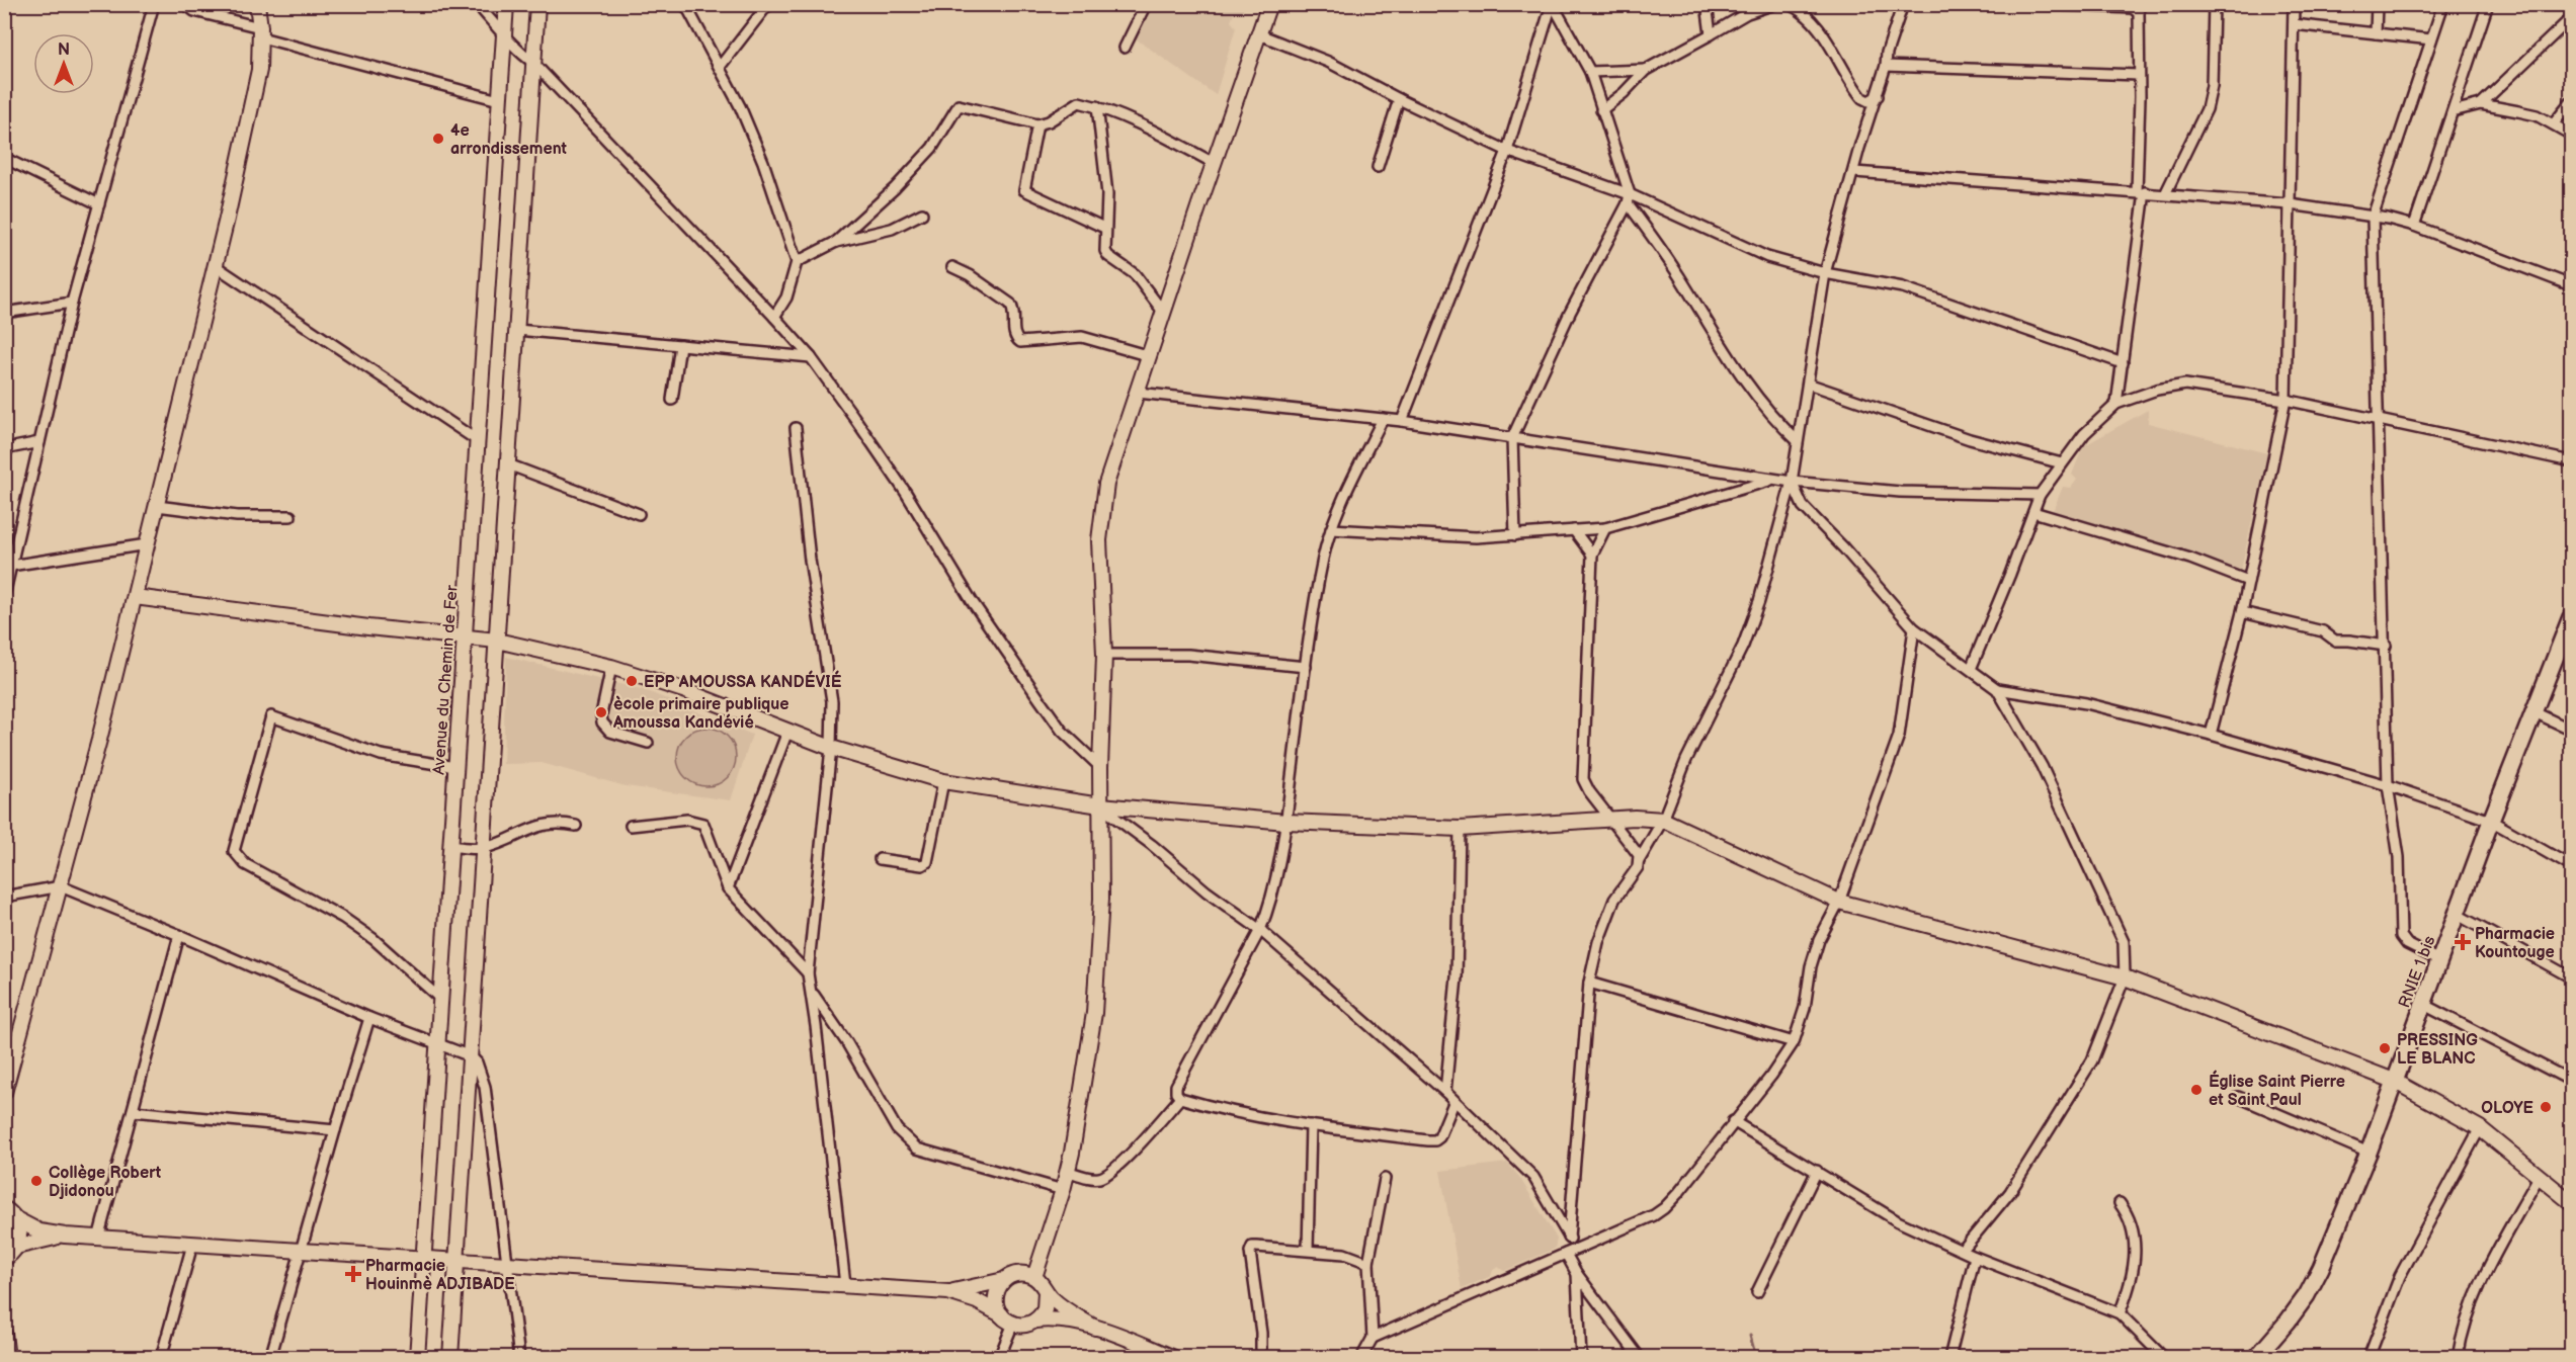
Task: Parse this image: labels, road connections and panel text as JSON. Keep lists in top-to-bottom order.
{
  "streets": {
    "main road": ["RNIE 1 bis"],
    "street": ["Avenue du Chemin de Fer"]
  },
  "places": {
    "other": [
      "4e arrondissement",
      "EPP AMOUSSA KANDÉVIÉ",
      "ècole primaire publique Amoussa Kandévié",
      "PRESSING LE BLANC",
      "Église Saint Pierre et Saint Paul",
      "OLOYE",
      "Collège Robert Djidonou"
    ],
    "health": ["Pharmacie Kountouge", "Pharmacie Houinmè ADJIBADE"]
  },
  "north": "top"
}
